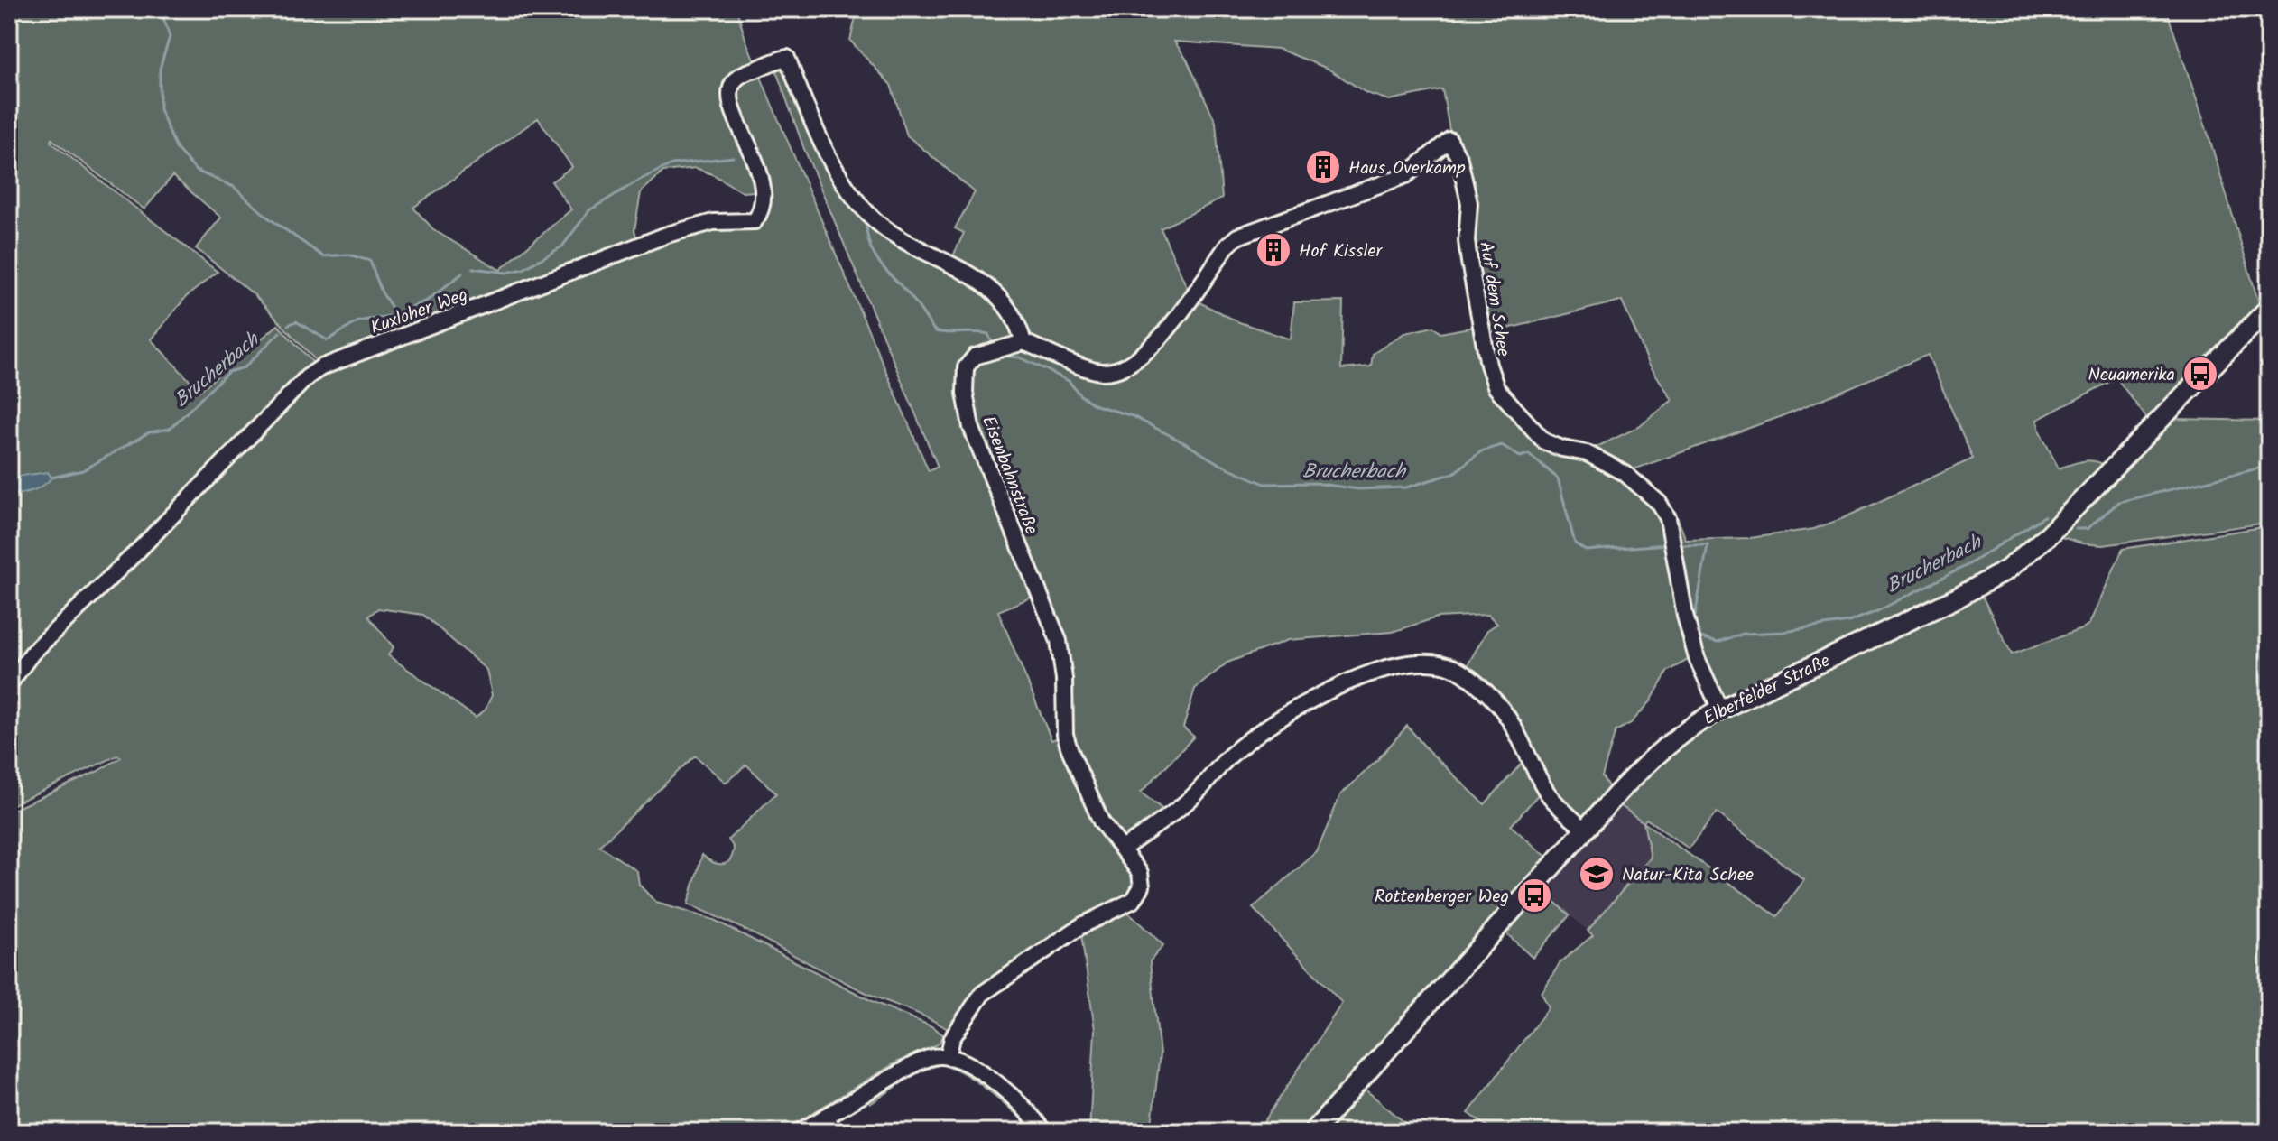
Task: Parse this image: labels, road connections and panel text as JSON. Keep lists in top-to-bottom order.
{
  "streets": {
    "main road": ["Elberfelder Straße"],
    "street": ["Auf dem Schee", "Kuxloher Weg", "Eisenbahnstraße"]
  },
  "crossings": [
    ["Auf dem Schee", "Kuxloher Weg"],
    ["Auf dem Schee", "Eisenbahnstraße"],
    ["Auf dem Schee", "Elberfelder Straße"],
    ["Kuxloher Weg", "Eisenbahnstraße"]
  ],
  "water": ["Brucherbach"],
  "places": {
    "building": ["Haus Overkamp", "Hof Kissler"],
    "bus stop": ["Neuamerika", "Rottenberger Weg"],
    "school or university": ["Natur-Kita Schee"]
  }
}
